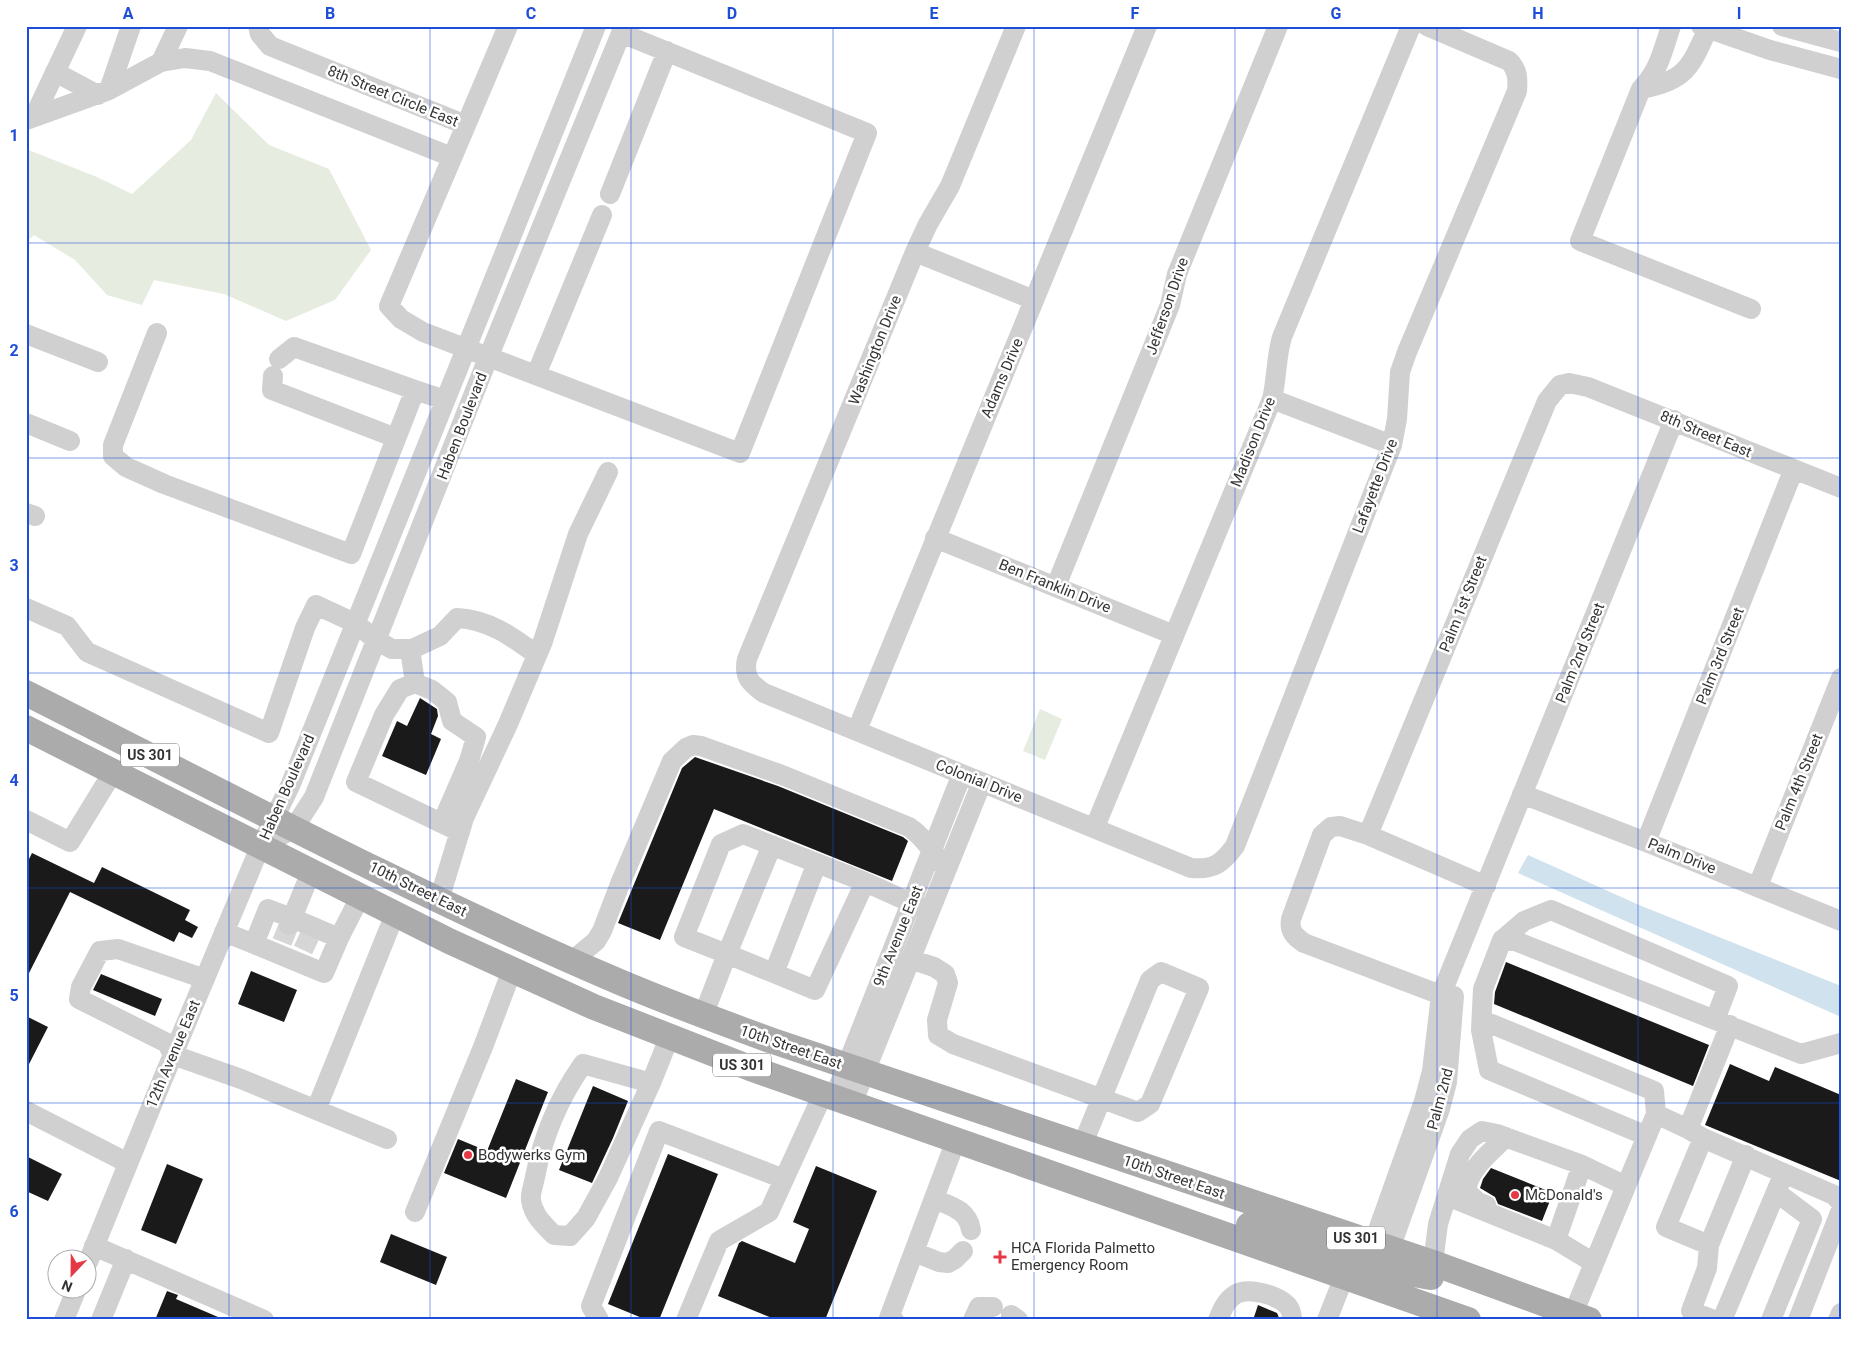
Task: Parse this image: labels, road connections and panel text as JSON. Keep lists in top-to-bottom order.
{
  "streets": {
    "main road": ["US 301", "10th Street East"],
    "street": [
      "8th Street Circle East",
      "Jefferson Drive",
      "Washington Drive",
      "Adams Drive",
      "Haben Boulevard",
      "8th Street East",
      "Madison Drive",
      "Lafayette Drive",
      "Ben Franklin Drive",
      "Palm 1st Street",
      "Palm 2nd Street",
      "Palm 3rd Street",
      "Colonial Drive",
      "Palm 4th Street",
      "Palm Drive",
      "9th Avenue East",
      "12th Avenue East",
      "Palm 2nd"
    ]
  },
  "crossings": [
    ["Jefferson Drive", "Ben Franklin Drive"],
    ["Washington Drive", "Colonial Drive"],
    ["Adams Drive", "Ben Franklin Drive"],
    ["Adams Drive", "Colonial Drive"],
    ["Haben Boulevard", "US 301"],
    ["Haben Boulevard", "10th Street East"],
    ["Haben Boulevard", "12th Avenue East"],
    ["8th Street East", "Palm 1st Street"],
    ["8th Street East", "Palm 2nd Street"],
    ["8th Street East", "Palm 3rd Street"],
    ["Madison Drive", "Ben Franklin Drive"],
    ["Madison Drive", "Colonial Drive"],
    ["Lafayette Drive", "Colonial Drive"],
    ["Palm 2nd Street", "Palm Drive"],
    ["Palm 2nd Street", "Palm 2nd"],
    ["Palm 3rd Street", "Palm Drive"],
    ["US 301", "9th Avenue East"],
    ["US 301", "12th Avenue East"],
    ["Colonial Drive", "9th Avenue East"],
    ["Palm 4th Street", "Palm Drive"],
    ["10th Street East", "9th Avenue East"],
    ["10th Street East", "Palm 2nd"]
  ],
  "places": {
    "other": ["Bodywerks Gym", "McDonald's"],
    "health": ["HCA Florida Palmetto Emergency Room"]
  },
  "north": "bottom",
  "grid": {
    "columns": [
      "A",
      "B",
      "C",
      "D",
      "E",
      "F",
      "G",
      "H",
      "I"
    ],
    "rows": [
      "1",
      "2",
      "3",
      "4",
      "5",
      "6"
    ]
  }
}
